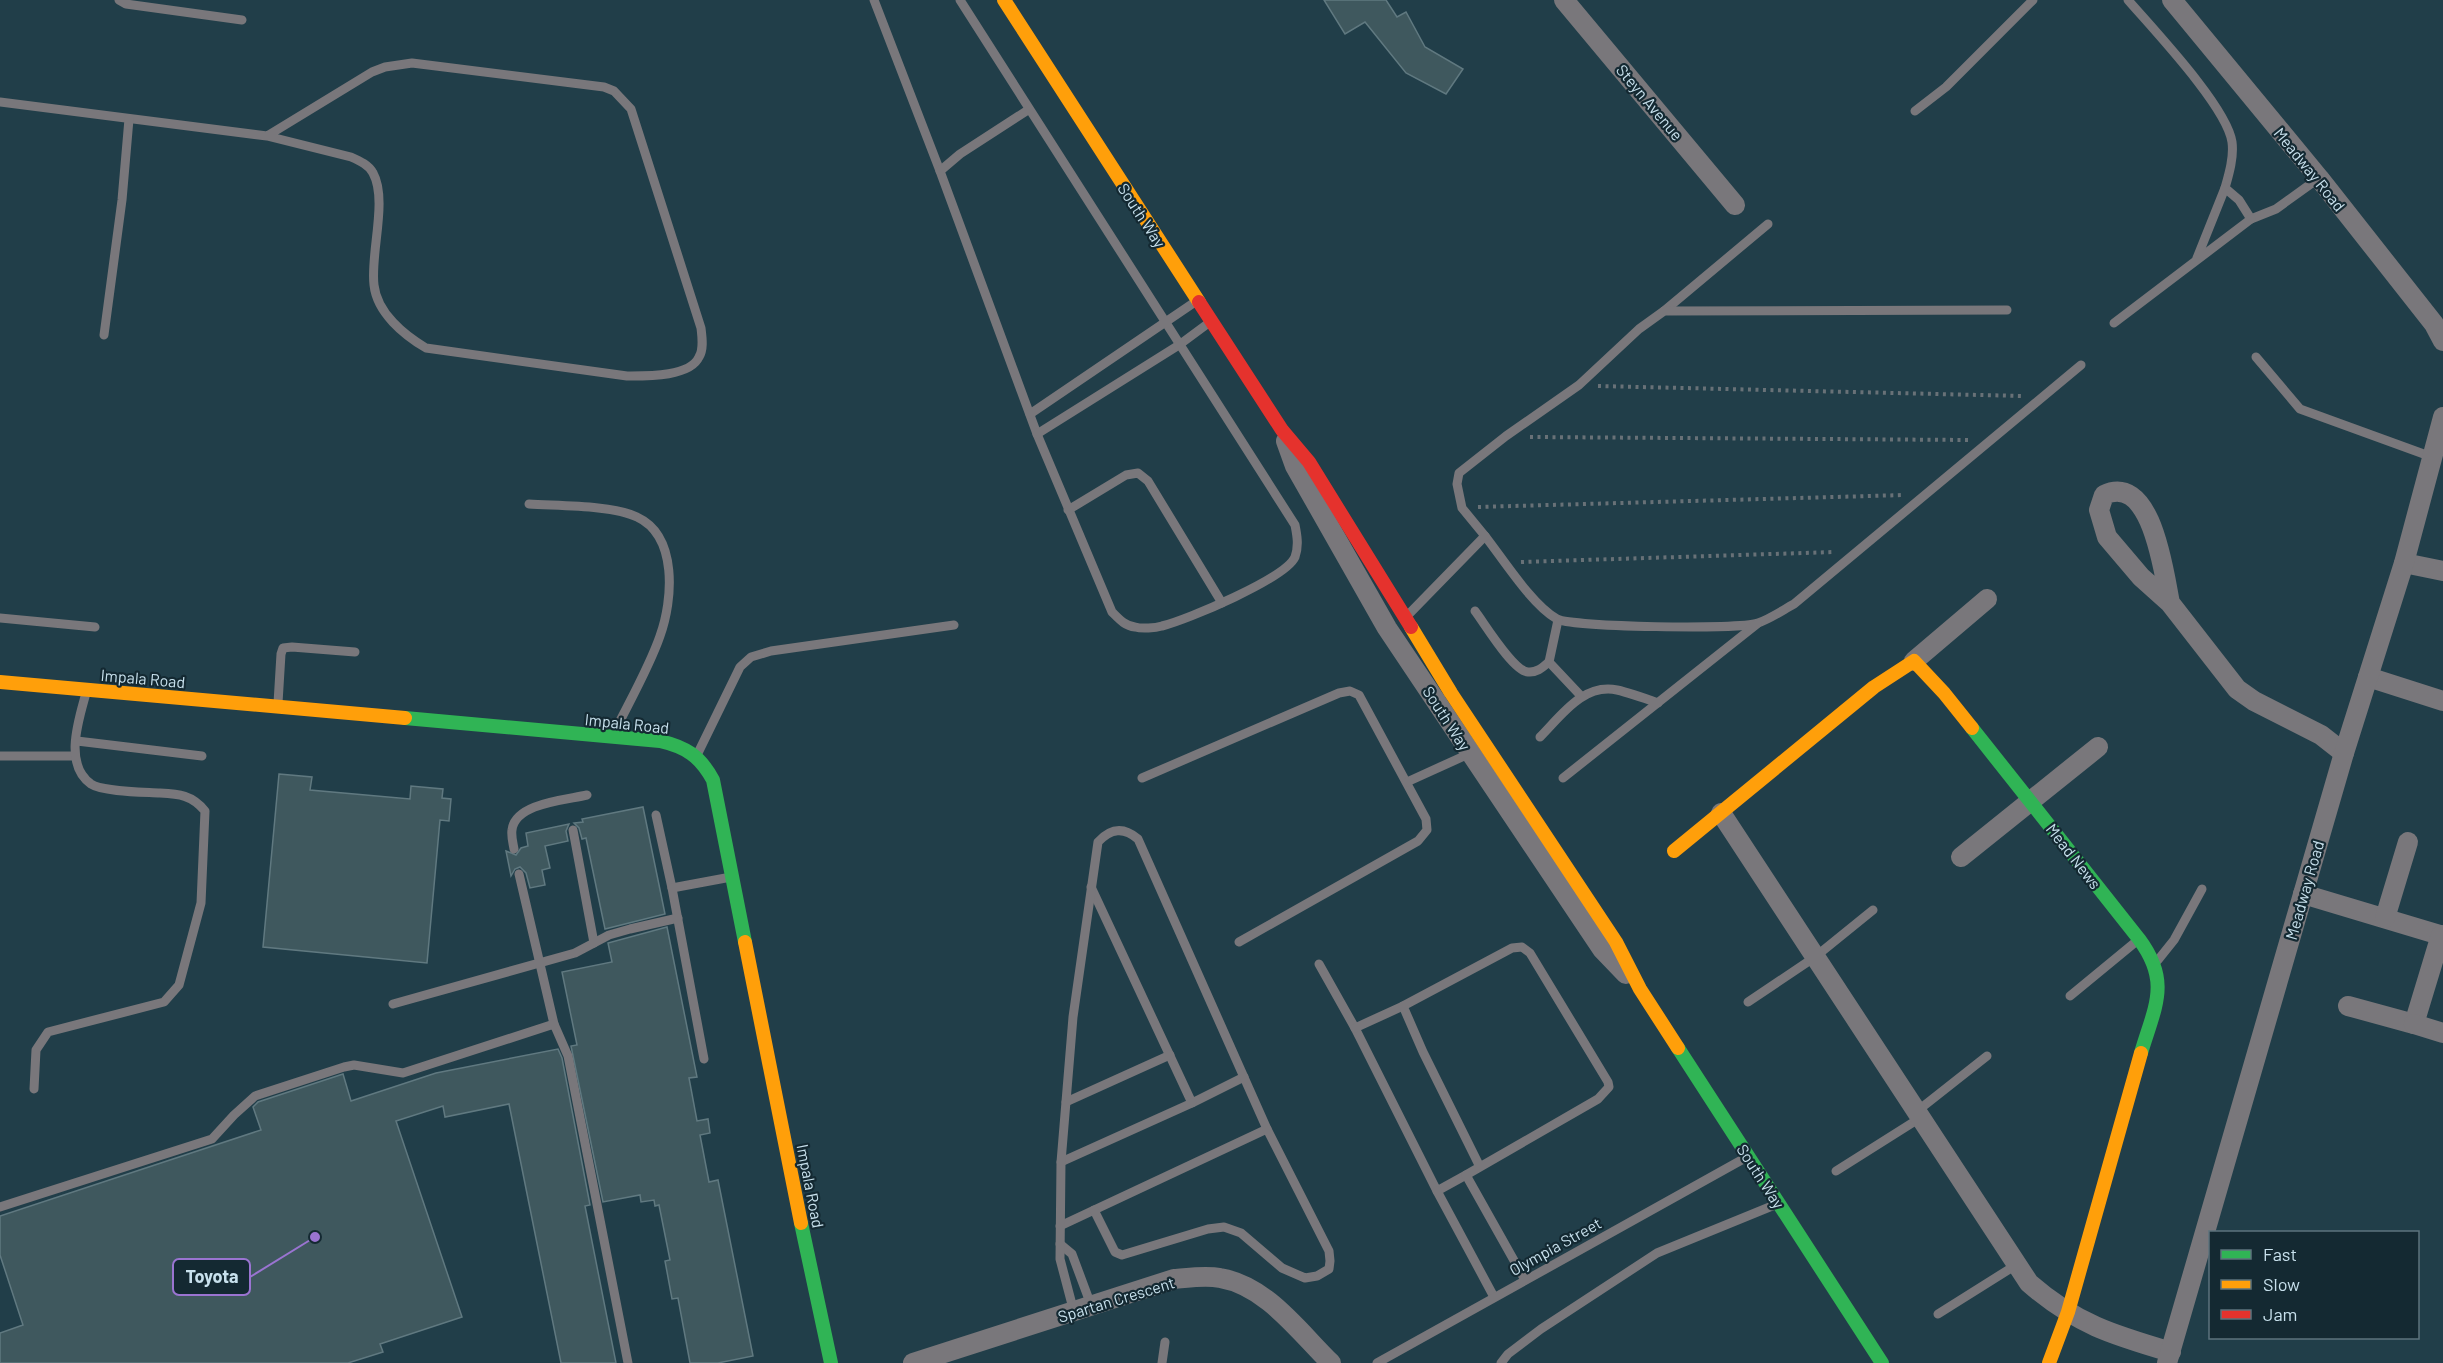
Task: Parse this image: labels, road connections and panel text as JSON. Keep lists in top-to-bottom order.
{
  "streets": {
    "street": [
      "Steyn Avenue",
      "Meadway Road",
      "South Way",
      "Impala Road",
      "Mead News",
      "Spartan Crescent"
    ],
    "lane": ["Olympia Street"]
  },
  "crossings": [
    ["South Way", "Olympia Street"]
  ],
  "places": ["Toyota"],
  "legend": ["Fast", "Slow", "Jam"]
}
